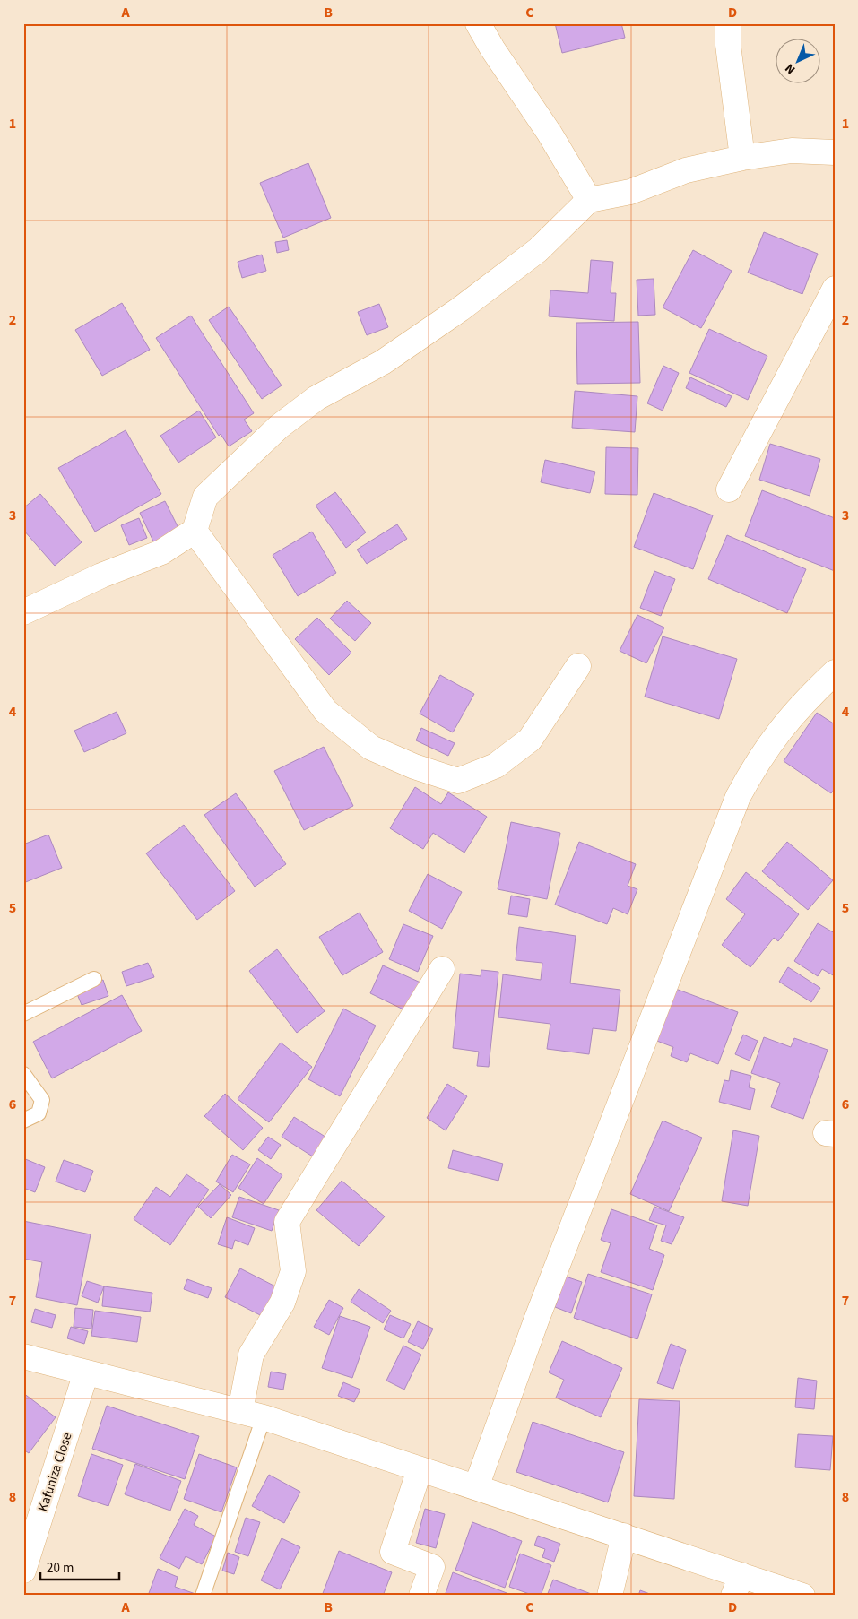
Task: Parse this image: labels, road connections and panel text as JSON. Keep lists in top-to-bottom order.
{
  "streets": {
    "street": ["Kafuniza Close"]
  },
  "scale_bar": "20 m",
  "north": "bottom left",
  "grid": {
    "columns": [
      "A",
      "B",
      "C",
      "D"
    ],
    "rows": [
      "1",
      "2",
      "3",
      "4",
      "5",
      "6",
      "7",
      "8"
    ]
  }
}
